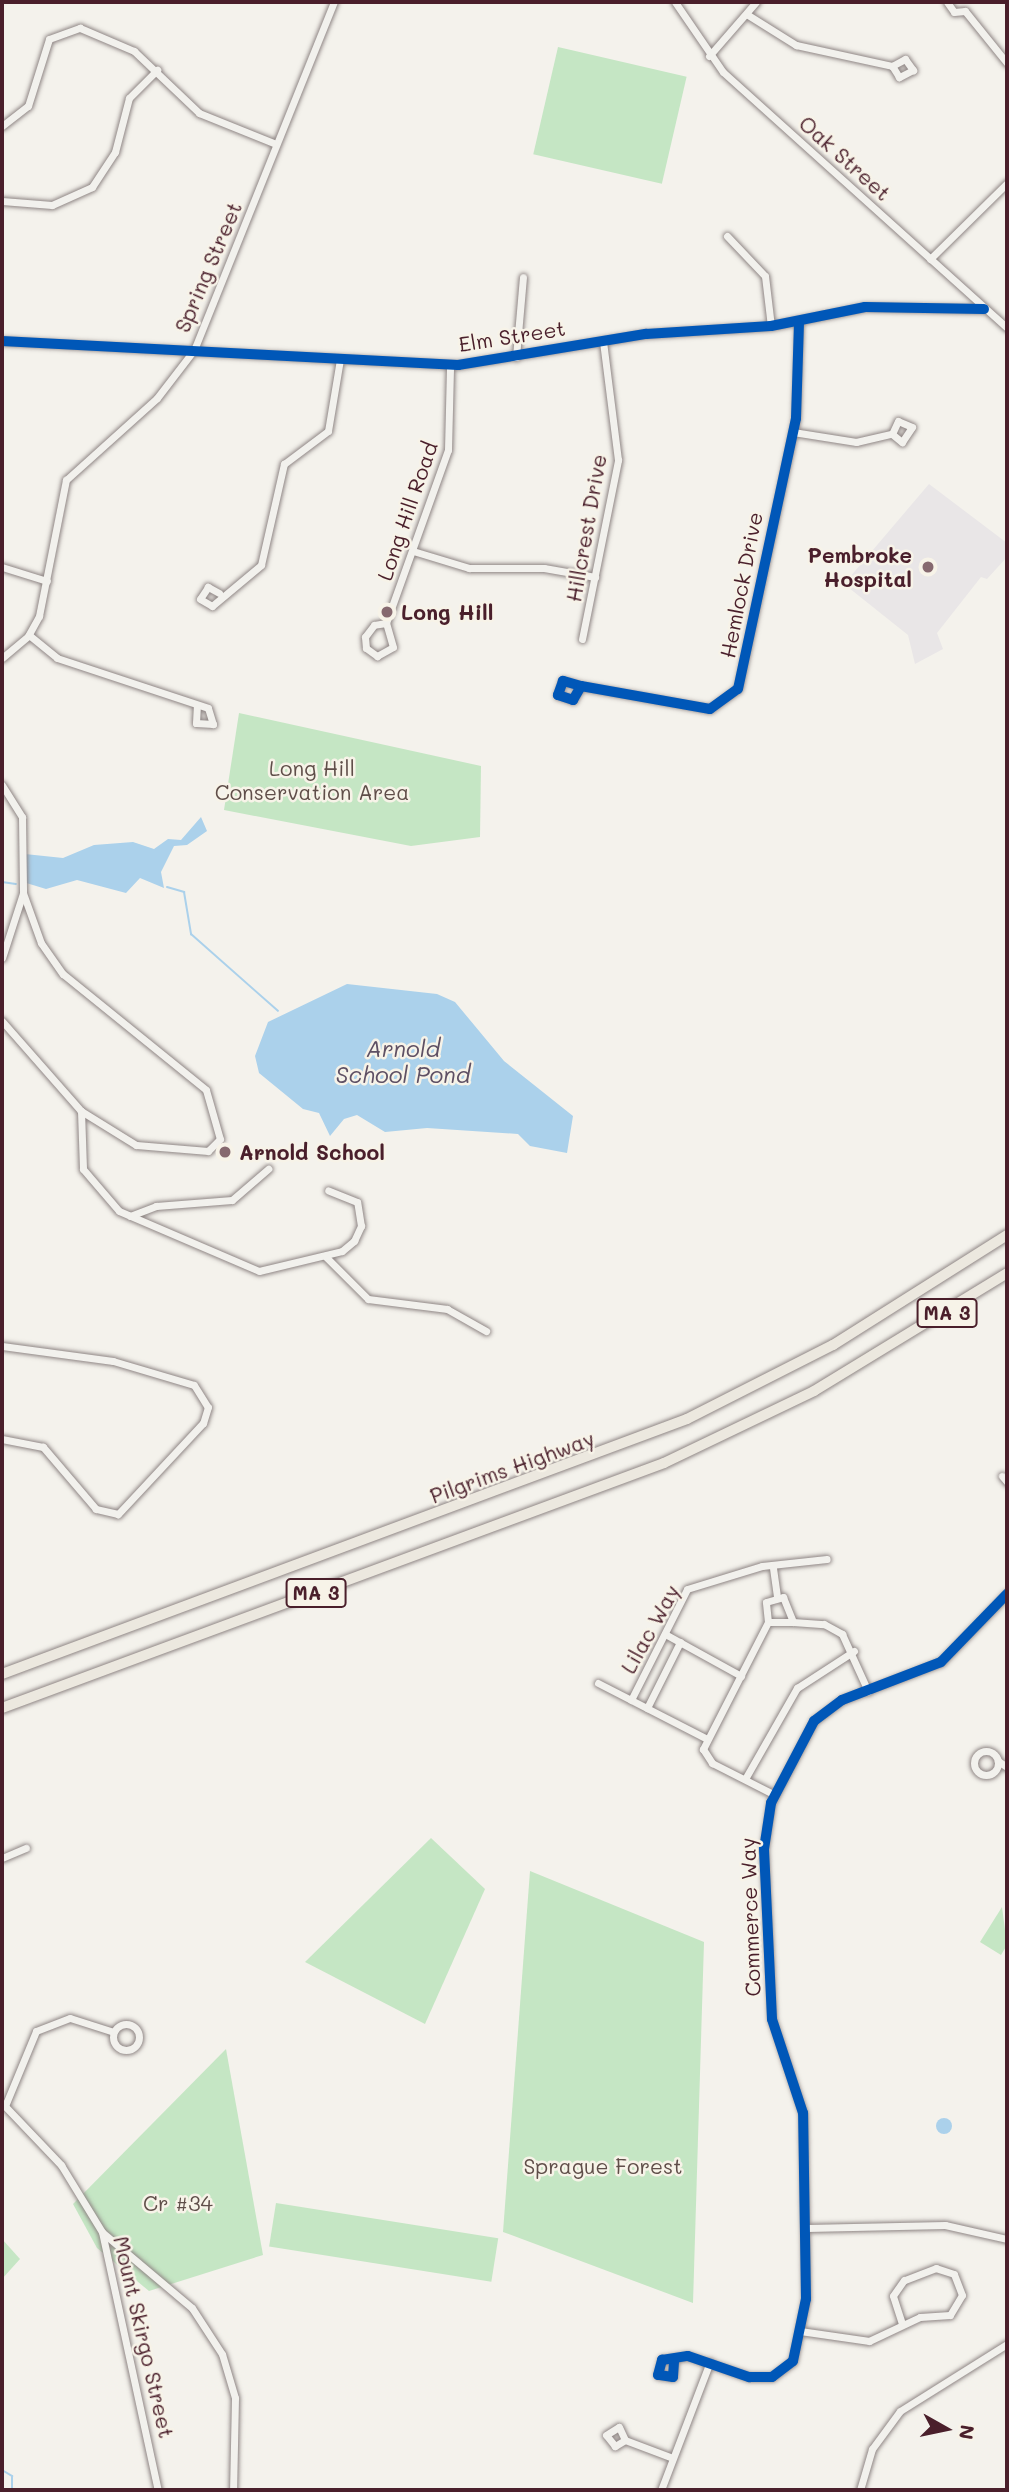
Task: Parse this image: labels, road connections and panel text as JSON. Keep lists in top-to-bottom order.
{
  "streets": {
    "highway": ["MA 3", "Pilgrims Highway"],
    "street": [
      "Oak Street",
      "Spring Street",
      "Elm Street",
      "Long Hill Road",
      "Hillcrest Drive",
      "Hemlock Drive",
      "Lilac Way",
      "Commerce Way",
      "Mount Skirgo Street"
    ]
  },
  "crossings": [
    ["Oak Street", "Elm Street"],
    ["Spring Street", "Elm Street"],
    ["Elm Street", "Long Hill Road"],
    ["Elm Street", "Hillcrest Drive"],
    ["Elm Street", "Hemlock Drive"]
  ],
  "water": ["Arnold School Pond"],
  "parks": ["Long Hill Conservation Area", "Sprague Forest", "Cr #34"],
  "places": ["Pembroke Hospital", "Long Hill", "Arnold School"],
  "north": "right"
}
